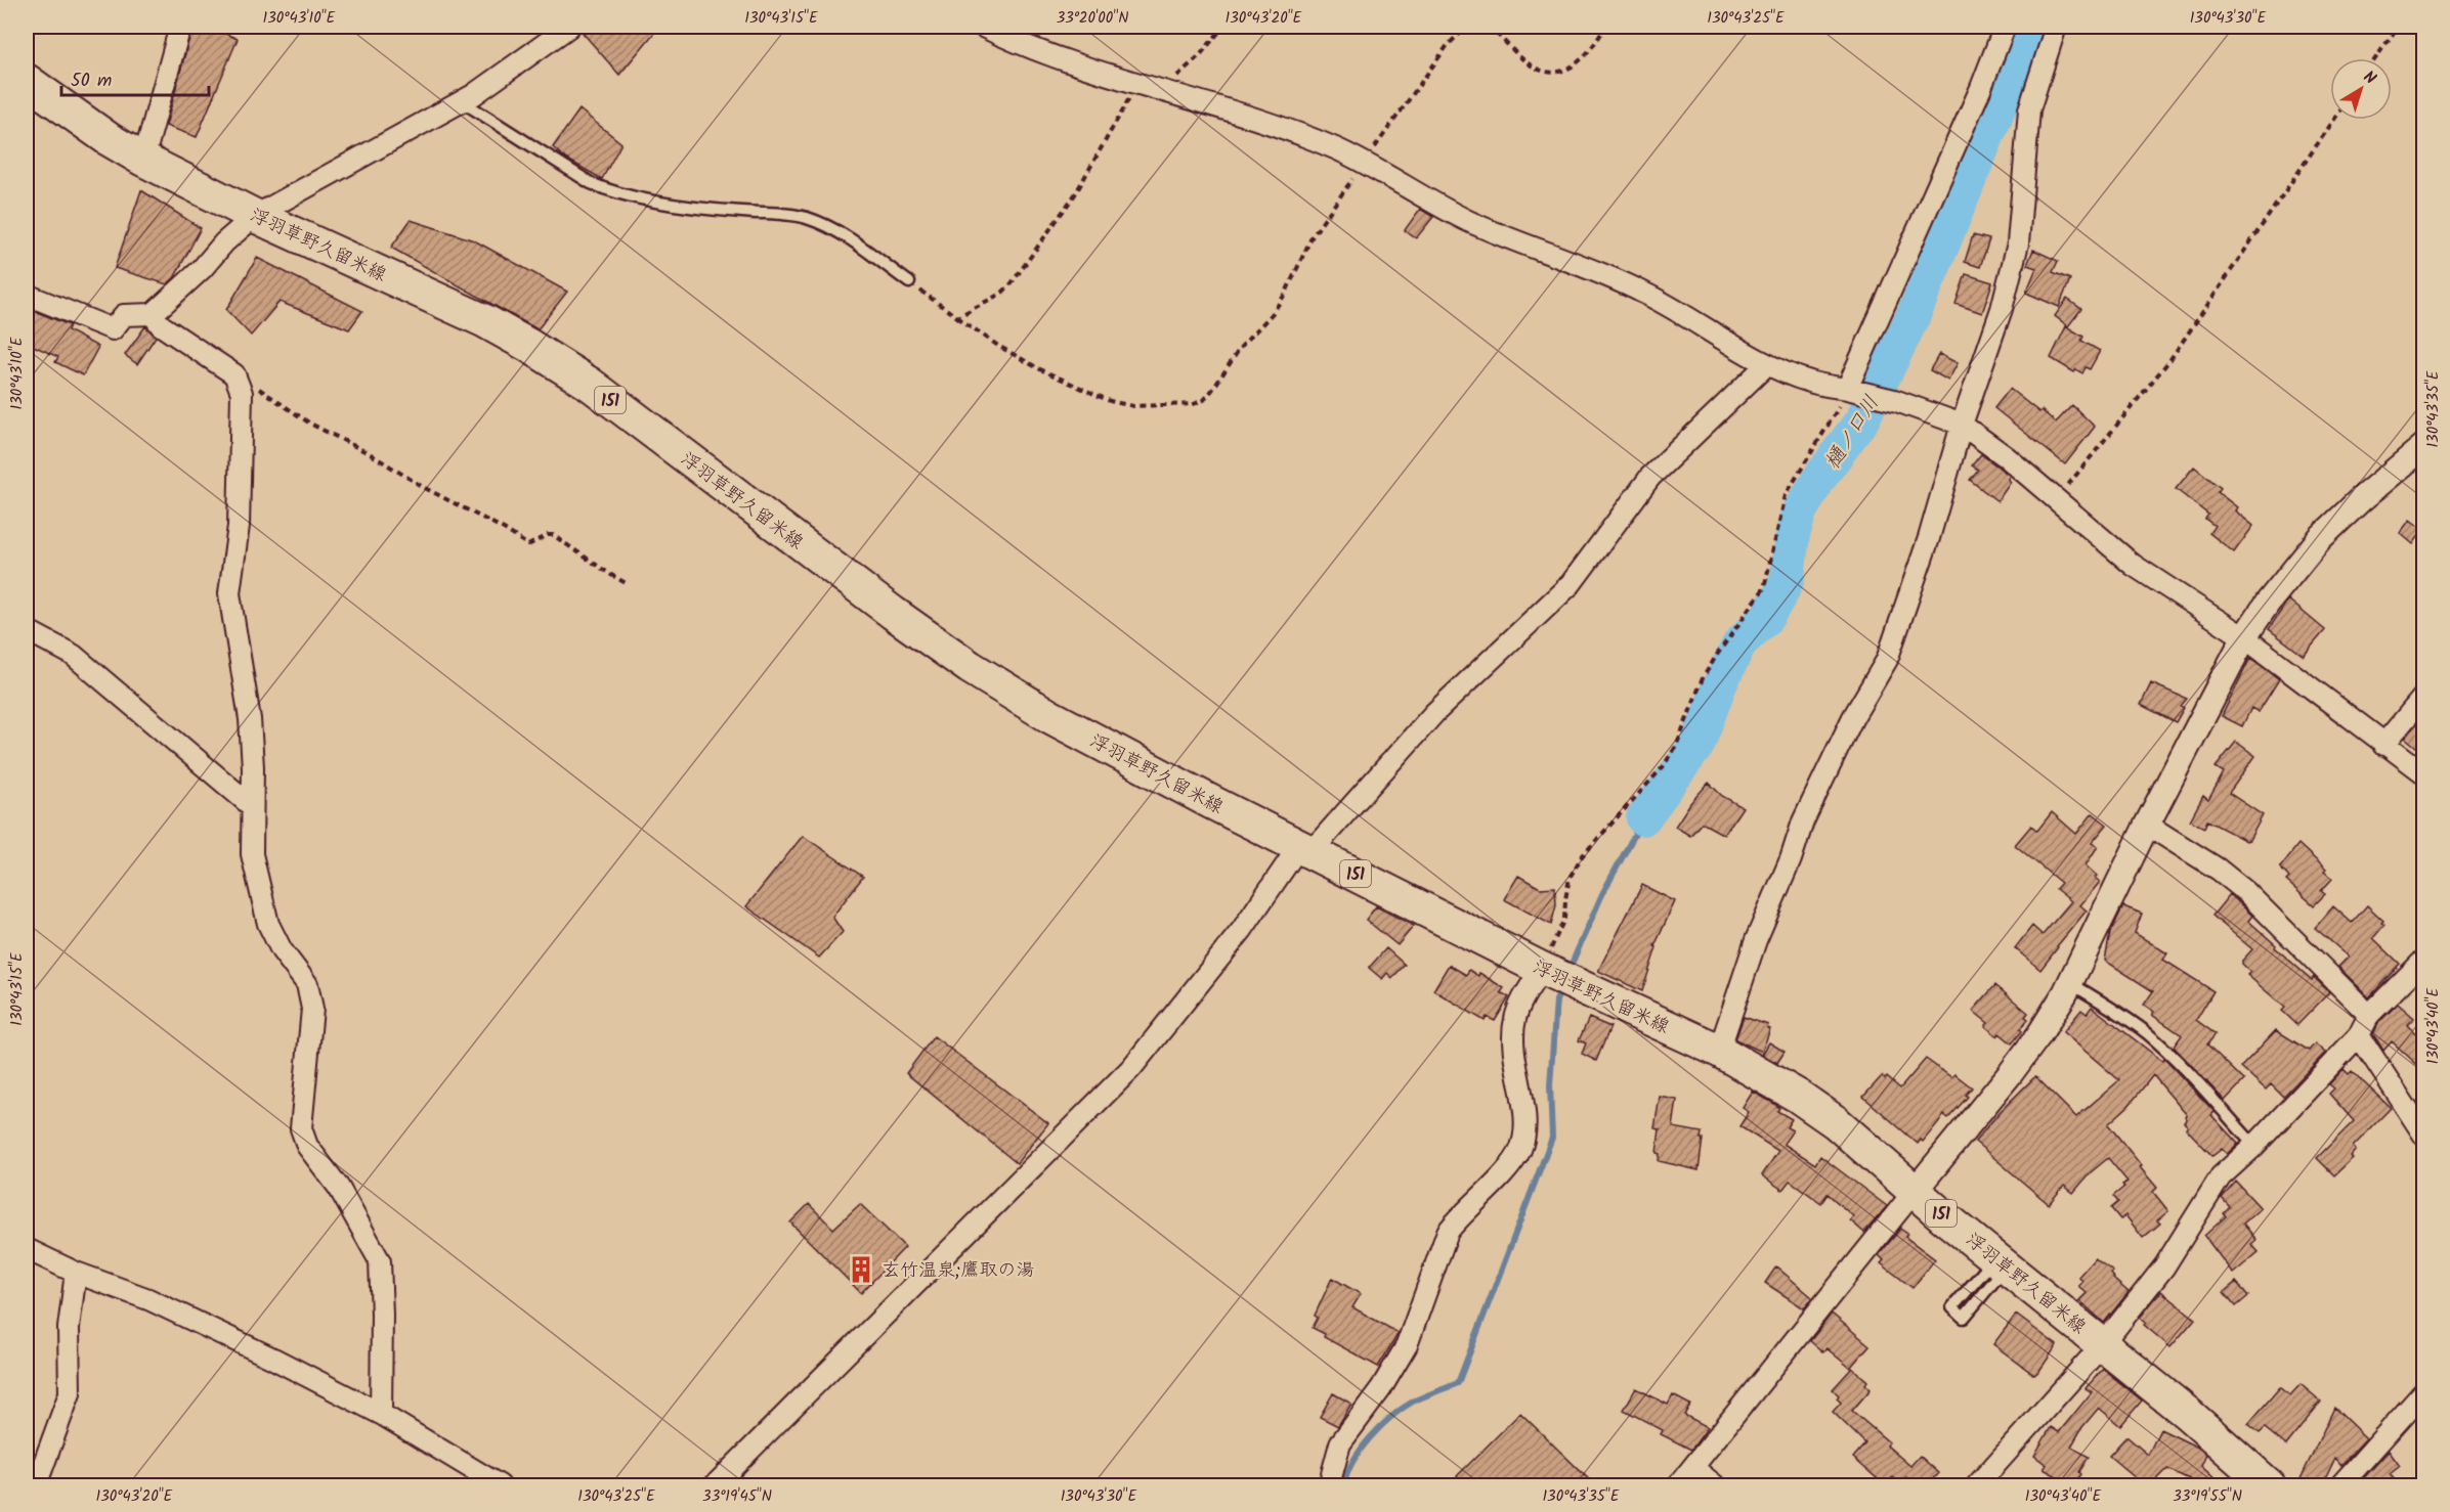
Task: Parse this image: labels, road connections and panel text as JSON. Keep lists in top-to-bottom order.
{
  "streets": {
    "main road": ["浮羽草野久留米線", "151"]
  },
  "water": ["樋ノ口川"],
  "places": {
    "building": ["玄竹温泉;鷹取の湯"]
  },
  "scale_bar": "50 m",
  "north": "top right",
  "coordinates": [
    "130°43'10\"E",
    "130°43'15\"E",
    "33°20'00\"N",
    "130°43'20\"E",
    "130°43'25\"E",
    "130°43'30\"E",
    "130°43'35\"E",
    "130°43'40\"E",
    "33°19'45\"N",
    "33°19'55\"N"
  ]
}
